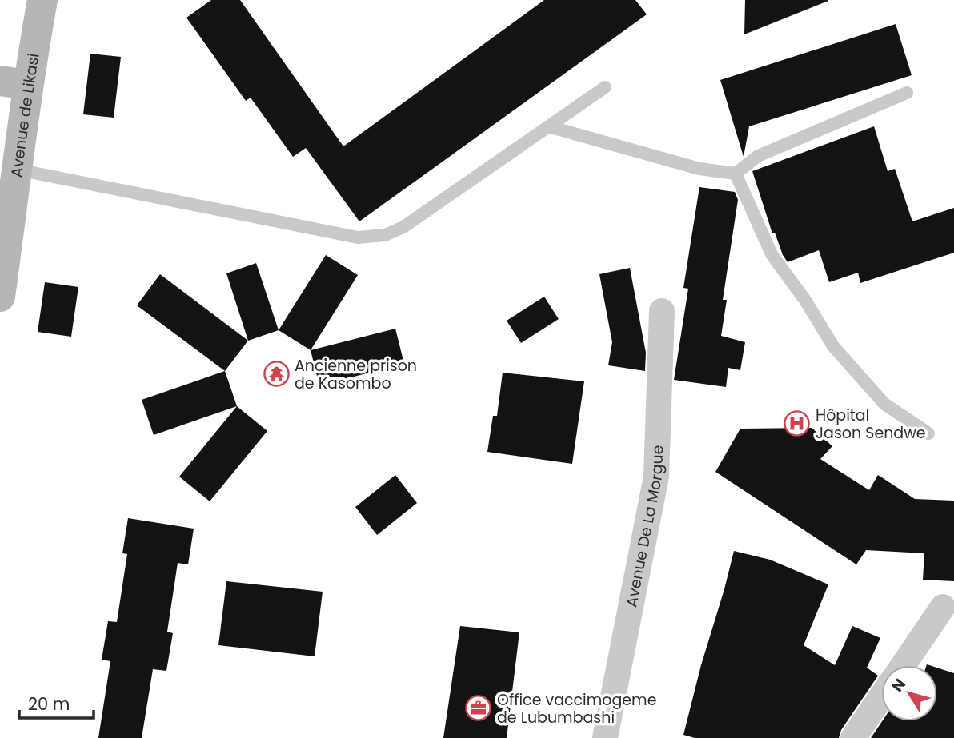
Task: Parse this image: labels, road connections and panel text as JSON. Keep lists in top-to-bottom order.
{
  "streets": {
    "main road": ["Avenue de Likasi"],
    "street": ["Avenue De La Morgue"]
  },
  "places": {
    "temple": ["Ancienne prison de Kasombo"],
    "hospital": ["Hôpital Jason Sendwe"],
    "office": ["Office vaccimogeme de Lubumbashi"]
  },
  "scale_bar": "20 m",
  "north": "top left"
}
